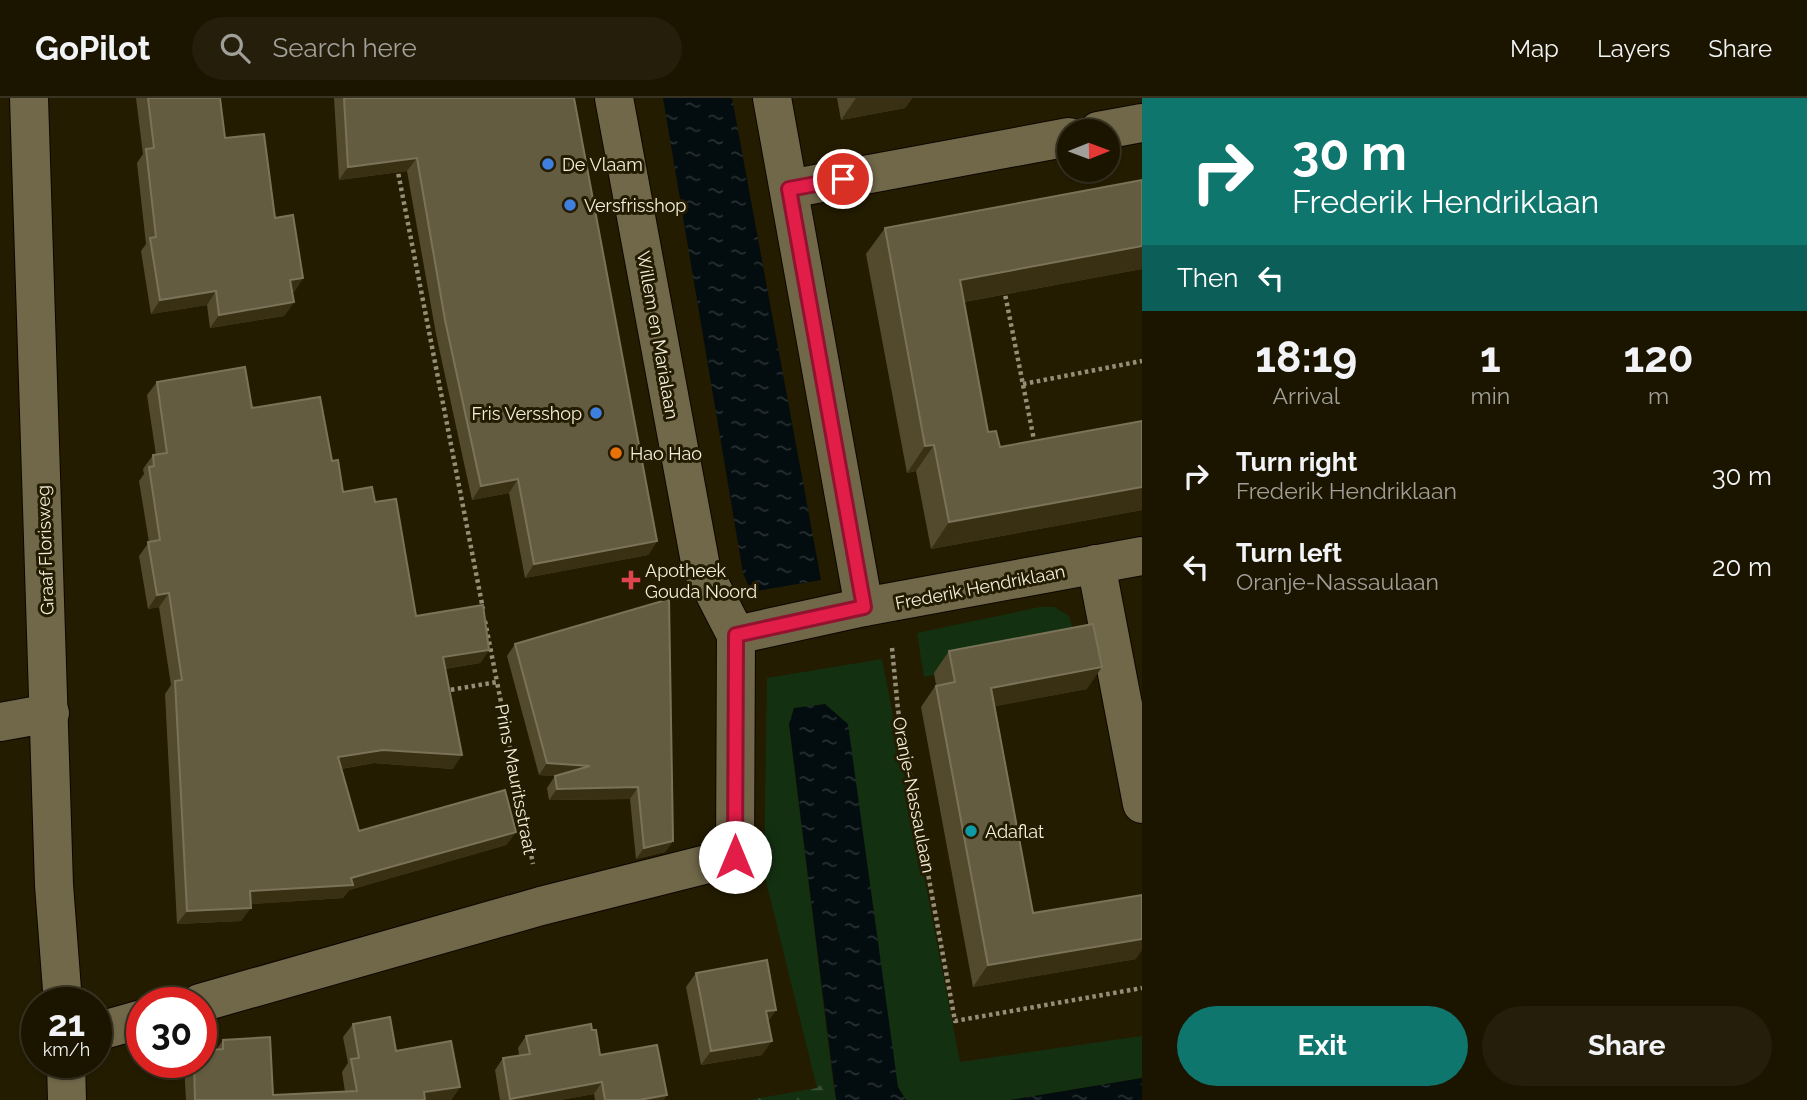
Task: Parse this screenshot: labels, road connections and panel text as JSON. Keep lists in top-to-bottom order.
{
  "streets": {
    "street": ["Willem en Marialaan", "Graaf Florisweg", "Frederik Hendriklaan"],
    "path": ["Prins Mauritsstraat", "Oranje-Nassaulaan"]
  },
  "crossings": [
    ["Willem en Marialaan", "Frederik Hendriklaan"],
    ["Willem en Marialaan", "Prins Mauritsstraat"],
    ["Frederik Hendriklaan", "Oranje-Nassaulaan"]
  ],
  "places": {
    "other": [
      "De Vlaam",
      "Versfrisshop",
      "Fris Versshop",
      "Hao Hao",
      "Adaflat"
    ],
    "health": ["Apotheek Gouda Noord"]
  },
  "north": "right",
  "page": {
    "header": "GoPilot",
    "search": "Search here",
    "nav": ["Map", "Layers", "Share"],
    "turn": ["30 m", "Frederik Hendriklaan"],
    "then": "Then",
    "eta": [
      "18:19",
      "Arrival",
      "1",
      "min",
      "120",
      "m"
    ],
    "list": [
      {
        "name": "Turn right",
        "note": "Frederik Hendriklaan",
        "value": "30 m"
      },
      {
        "name": "Turn left",
        "note": "Oranje-Nassaulaan",
        "value": "20 m"
      }
    ],
    "speed": "21 km/h",
    "limit": "30",
    "buttons": ["Exit", "Share"]
  }
}
